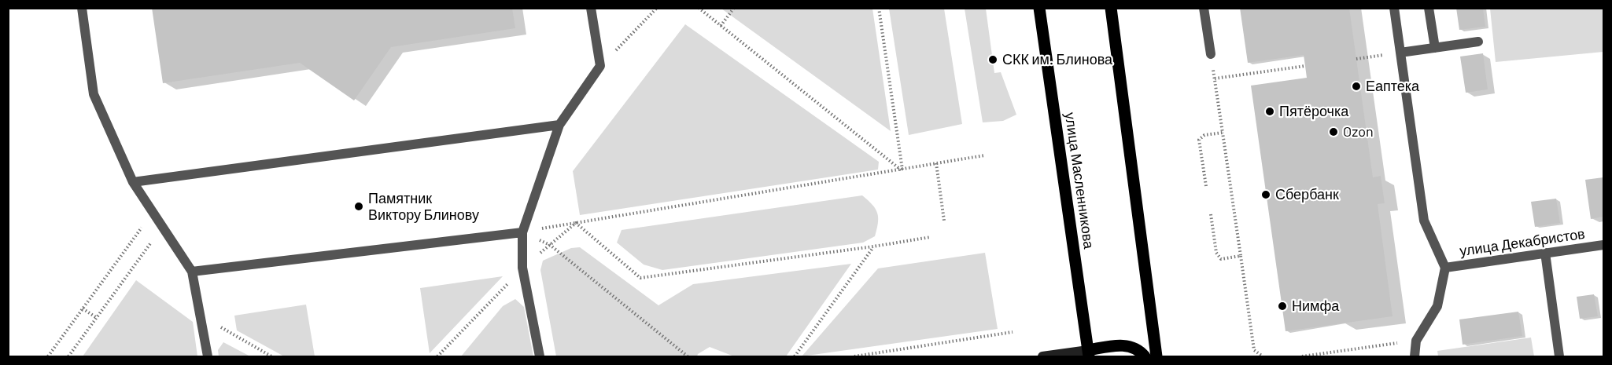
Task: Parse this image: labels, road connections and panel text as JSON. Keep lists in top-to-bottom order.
{
  "streets": {
    "main road": ["улица Масленникова"],
    "street": ["улица Декабристов"]
  },
  "places": [
    "СКК им. Блинова",
    "Еаптека",
    "Пятёрочка",
    "Ozon",
    "Сбербанк",
    "Памятник Виктору Блинову",
    "Нимфа"
  ]
}
